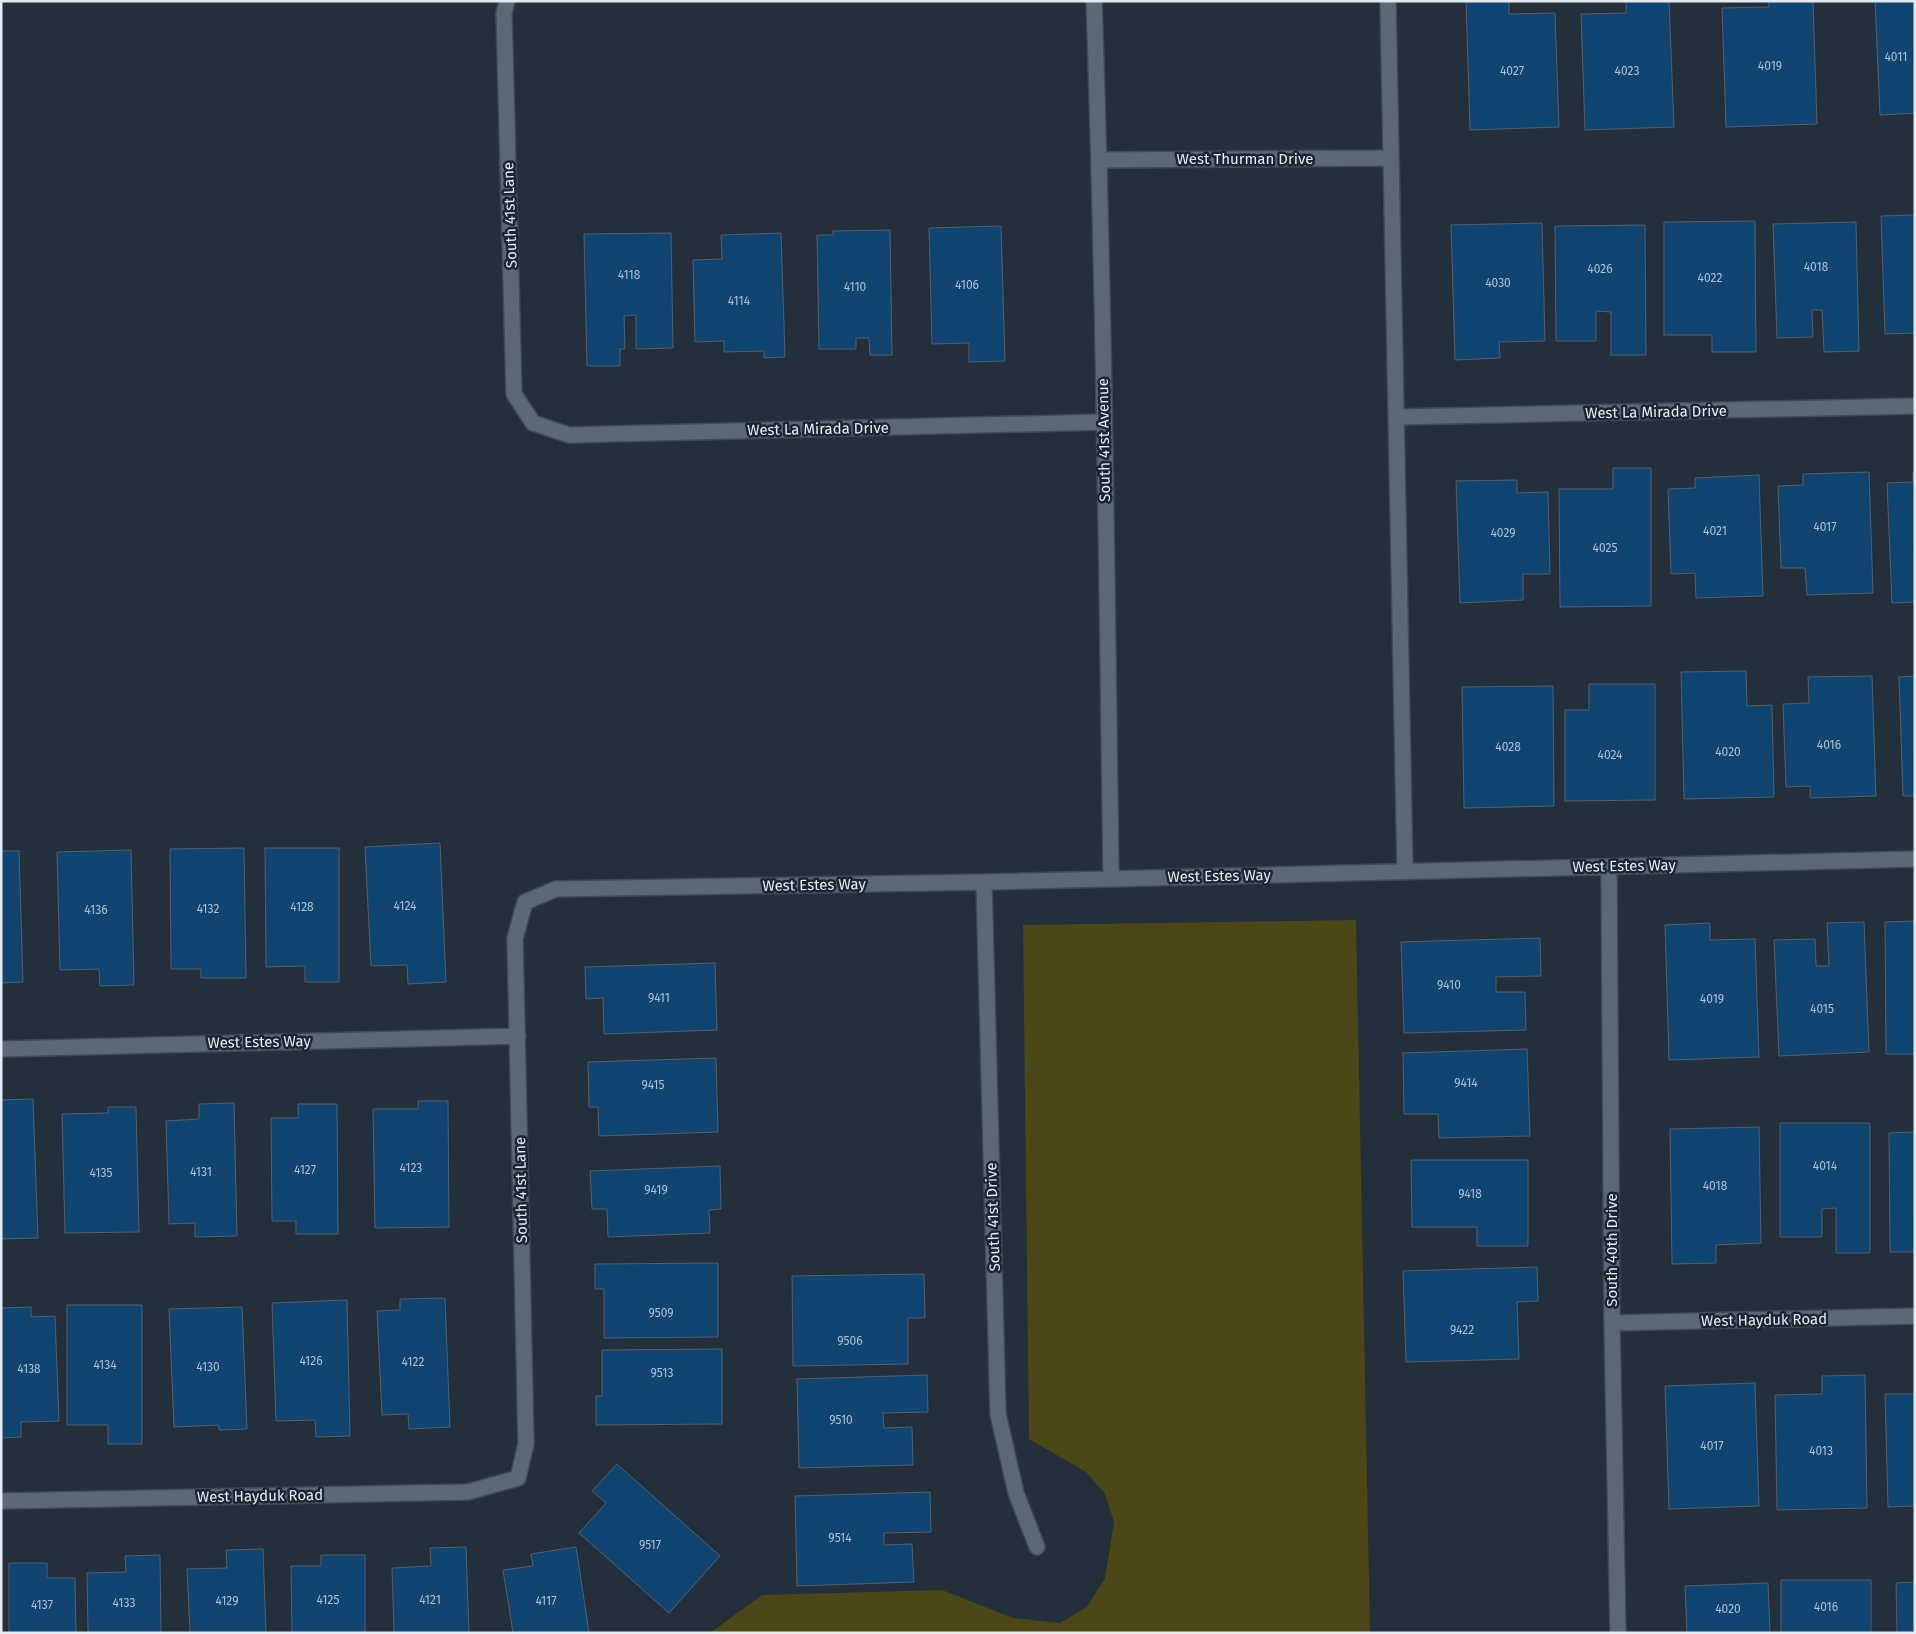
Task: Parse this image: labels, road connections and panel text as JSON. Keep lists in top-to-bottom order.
{
  "streets": {
    "street": [
      "West Thurman Drive",
      "South 41st Lane",
      "West La Mirada Drive",
      "South 41st Avenue",
      "West Estes Way",
      "South 41st Drive",
      "South 40th Drive",
      "West Hayduk Road"
    ]
  },
  "crossings": [
    ["West Thurman Drive", "South 41st Avenue"],
    ["South 41st Lane", "West La Mirada Drive"],
    ["South 41st Lane", "West Estes Way"],
    ["South 41st Lane", "West Hayduk Road"],
    ["West La Mirada Drive", "South 41st Avenue"],
    ["South 41st Avenue", "West Estes Way"],
    ["West Estes Way", "South 41st Drive"],
    ["West Estes Way", "South 40th Drive"],
    ["South 40th Drive", "West Hayduk Road"]
  ],
  "house_numbers": [
    "4011",
    "4019",
    "4027",
    "4023",
    "4018",
    "4026",
    "4118",
    "4022",
    "4030",
    "4106",
    "4110",
    "4114",
    "4017",
    "4021",
    "4029",
    "4025",
    "4016",
    "4028",
    "4020",
    "4024",
    "4124",
    "4128",
    "4132",
    "4136",
    "9410",
    "9411",
    "4019",
    "4015",
    "9414",
    "9415",
    "4014",
    "4123",
    "4127",
    "4131",
    "4135",
    "4018",
    "9419",
    "9418",
    "9509",
    "9422",
    "9506",
    "4126",
    "4122",
    "4134",
    "4130",
    "4138",
    "9513",
    "9510",
    "4017",
    "4013",
    "9514",
    "9517",
    "4125",
    "4121",
    "4129",
    "4117",
    "4133",
    "4137",
    "4016",
    "4020"
  ]
}
